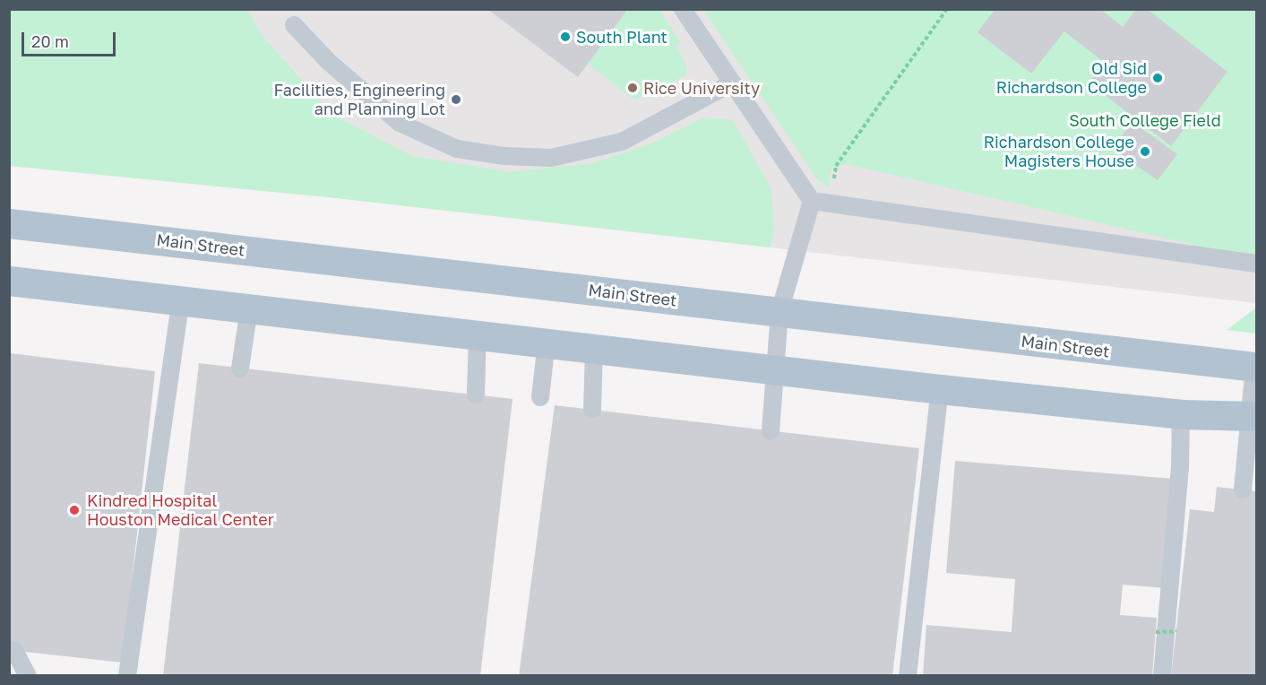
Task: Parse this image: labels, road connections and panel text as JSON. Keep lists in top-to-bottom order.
{
  "streets": {
    "main road": ["Main Street"]
  },
  "parks": ["South College Field"],
  "places": [
    "South Plant",
    "Old Sid Richardson College",
    "Rice University",
    "Facilities, Engineering and Planning Lot",
    "Richardson College Magisters House",
    "Kindred Hospital Houston Medical Center"
  ],
  "scale_bar": "20 m"
}
